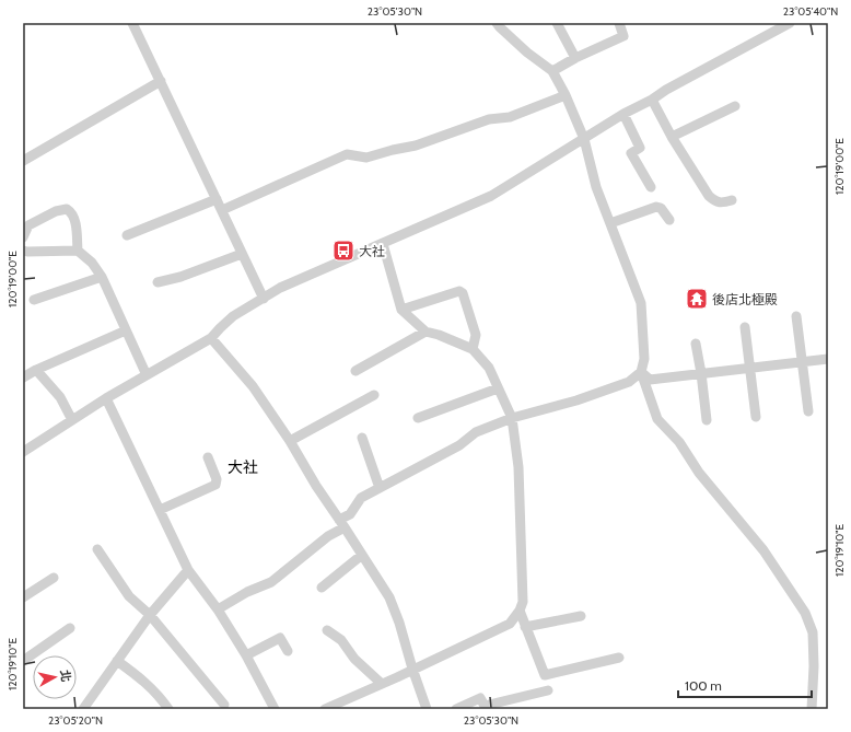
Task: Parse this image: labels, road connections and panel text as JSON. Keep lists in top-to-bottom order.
{
  "districts": ["大社"],
  "places": {
    "bus stop": ["大社"],
    "temple": ["後店北極殿"]
  },
  "scale_bar": "100 m",
  "north": "right",
  "coordinates": [
    "23°05'30\"N",
    "23°05'40\"N",
    "120°19'00\"E",
    "120°19'10\"E",
    "23°05'20\"N"
  ]
}
